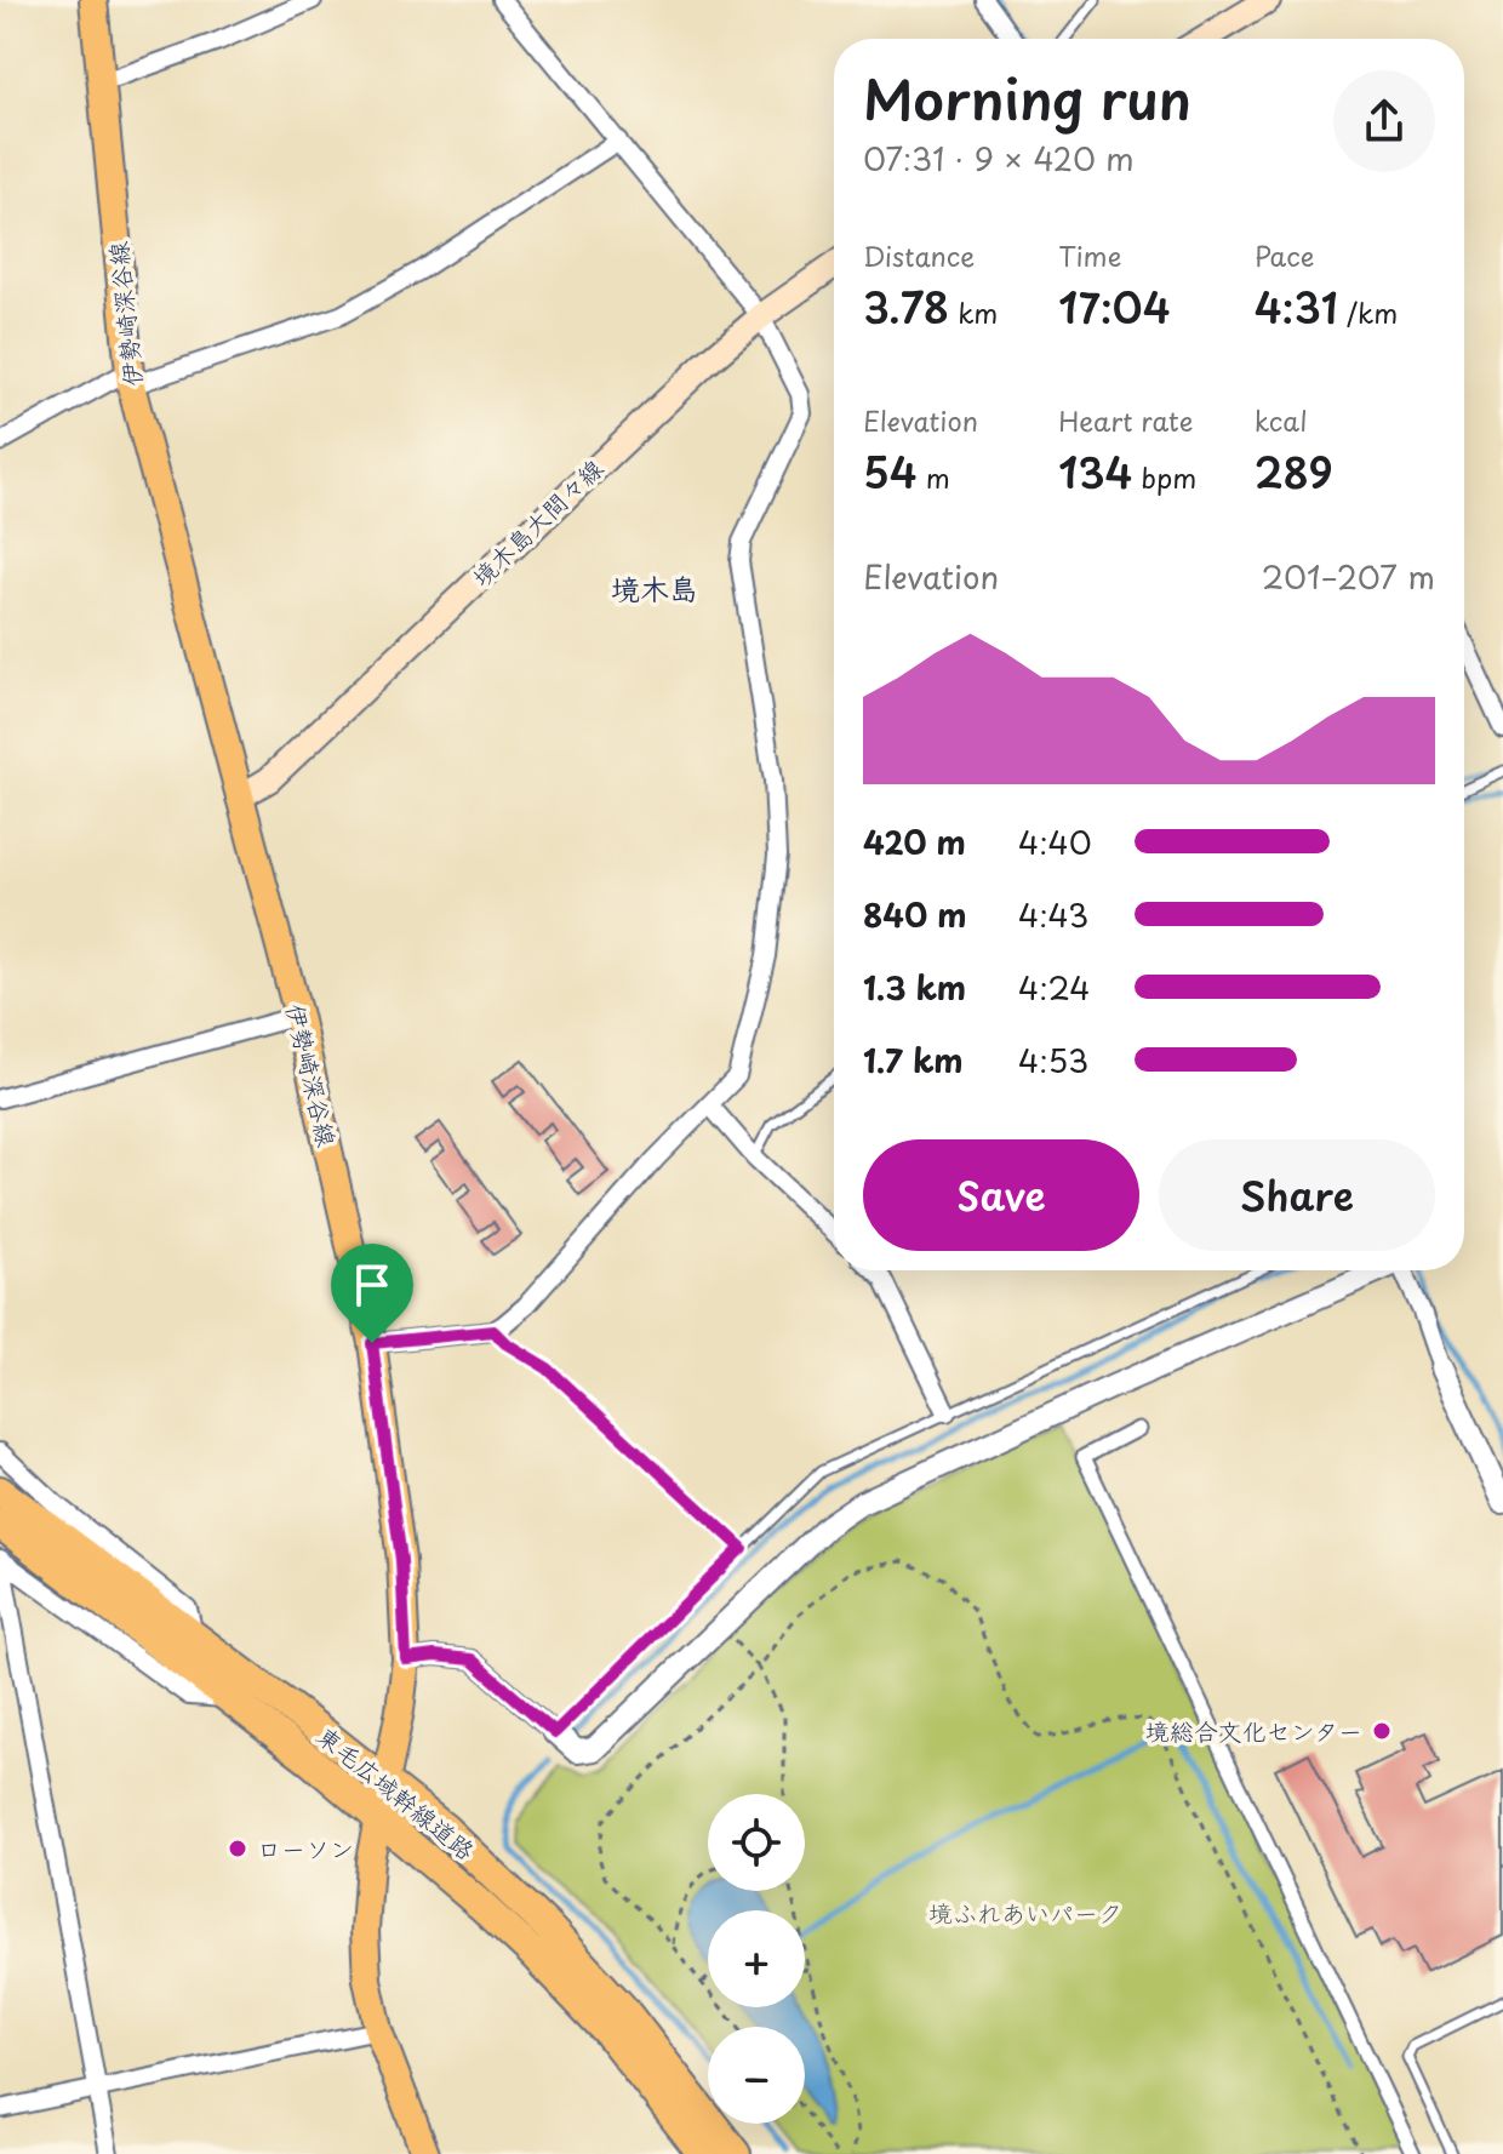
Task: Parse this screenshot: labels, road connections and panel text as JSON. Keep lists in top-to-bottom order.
{
  "streets": {
    "highway": ["東毛広域幹線道路"],
    "main road": ["伊勢崎深谷線", "境木島大間々線"]
  },
  "crossings": [
    ["伊勢崎深谷線", "境木島大間々線"],
    ["伊勢崎深谷線", "東毛広域幹線道路"]
  ],
  "districts": ["境木島"],
  "parks": ["境ふれあいパーク"],
  "places": ["境総合文化センター", "ローソン"],
  "page": {
    "heading": ["Morning run", "07:31 · 9 × 420 m"],
    "stats": [
      ["Distance", "3.78 km"],
      ["Time", "17:04"],
      ["Pace", "4:31 /km"],
      ["Elevation", "54 m"],
      ["Heart rate", "134 bpm"],
      ["kcal", "289"]
    ],
    "chart": ["Elevation", "201–207 m"],
    "list": [
      {
        "name": "420 m",
        "note": "4:40"
      },
      {
        "name": "840 m",
        "note": "4:43"
      },
      {
        "name": "1.3 km",
        "note": "4:24"
      },
      {
        "name": "1.7 km",
        "note": "4:53"
      }
    ],
    "buttons": ["Save", "Share"],
    "map_buttons": ["+", "−"]
  }
}
